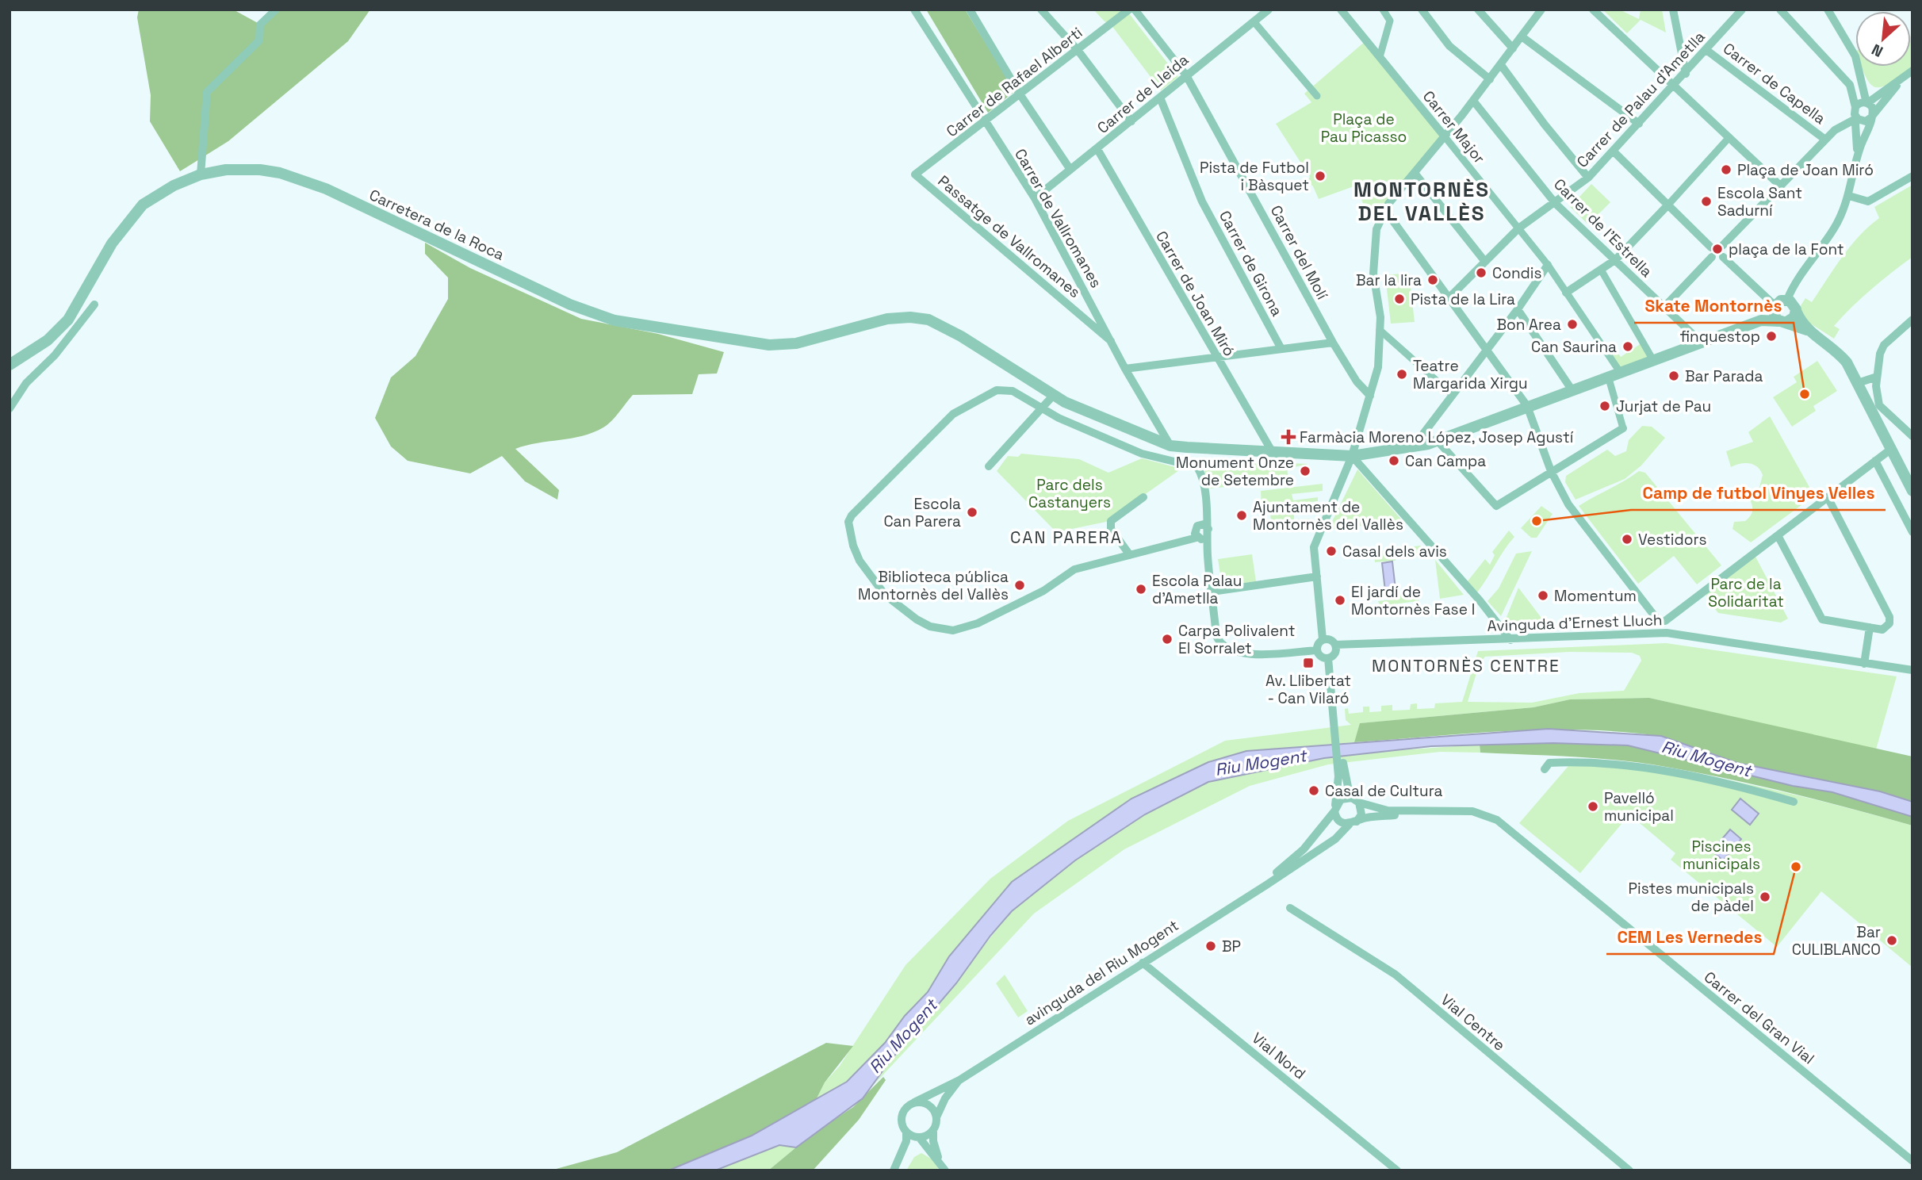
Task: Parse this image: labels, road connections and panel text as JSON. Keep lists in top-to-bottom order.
{
  "streets": {
    "street": [
      "Carrer de Rafael Alberti",
      "Carrer de Capella",
      "Carrer de Lleida",
      "Carrer de Palau d'Ametlla",
      "Carrer Major",
      "Carrer de Vallromanes",
      "Carretera de la Roca",
      "Carrer de l'Estrella",
      "Passatge de Vallromanes",
      "Carrer del Molí",
      "Carrer de Girona",
      "Carrer de Joan Miró",
      "Avinguda d'Ernest Lluch",
      "avinguda del Riu Mogent",
      "Carrer del Gran Vial",
      "Vial Centre",
      "Vial Nord"
    ]
  },
  "crossings": [
    ["Carrer de Rafael Alberti", "Carrer de Vallromanes"],
    ["Carrer de Rafael Alberti", "Passatge de Vallromanes"],
    ["Carrer de Capella", "Carrer de Palau d'Ametlla"],
    ["Carrer de Lleida", "Carrer de Vallromanes"],
    ["Carrer de Lleida", "Carrer del Molí"],
    ["Carrer de Lleida", "Carrer de Girona"],
    ["Carrer de Lleida", "Carrer de Joan Miró"],
    ["Carrer de Palau d'Ametlla", "Carrer Major"],
    ["Carrer de Palau d'Ametlla", "Carrer de l'Estrella"],
    ["Carrer de Vallromanes", "Passatge de Vallromanes"],
    ["avinguda del Riu Mogent", "Carrer del Gran Vial"],
    ["avinguda del Riu Mogent", "Vial Nord"]
  ],
  "districts": ["MONTORNÈS DEL VALLÈS", "CAN PARERA", "MONTORNÈS CENTRE"],
  "water": ["Riu Mogent"],
  "parks": [
    "Plaça de Pau Picasso",
    "Parc dels Castanyers",
    "Parc de la Solidaritat",
    "Piscines municipals"
  ],
  "places": {
    "other": [
      "Plaça de Joan Miró",
      "Pista de Futbol i Bàsquet",
      "Escola Sant Sadurní",
      "plaça de la Font",
      "Condis",
      "Bar la lira",
      "Pista de la Lira",
      "Bon Area",
      "finquestop",
      "Can Saurina",
      "Teatre Margarida Xirgu",
      "Bar Parada",
      "Skate Montornès",
      "Jurjat de Pau",
      "Can Campa",
      "Monument Onze de Setembre",
      "Escola Can Parera",
      "Ajuntament de Montornès del Vallès",
      "Camp de futbol Vinyes Velles",
      "Vestidors",
      "Casal dels avis",
      "Biblioteca pública Montornès del Vallès",
      "Escola Palau d'Ametlla",
      "Momentum",
      "El jardí de Montornès Fase I",
      "Carpa Polivalent El Sorralet",
      "Casal de Cultura",
      "Pavelló municipal",
      "CEM Les Vernedes",
      "Pistes municipals de pàdel",
      "Bar CULIBLANCO",
      "BP"
    ],
    "health": ["Farmàcia Moreno López, Josep Agustí"],
    "transit": ["Av. Llibertat - Can Vilaró"]
  },
  "north": "bottom left"
}
